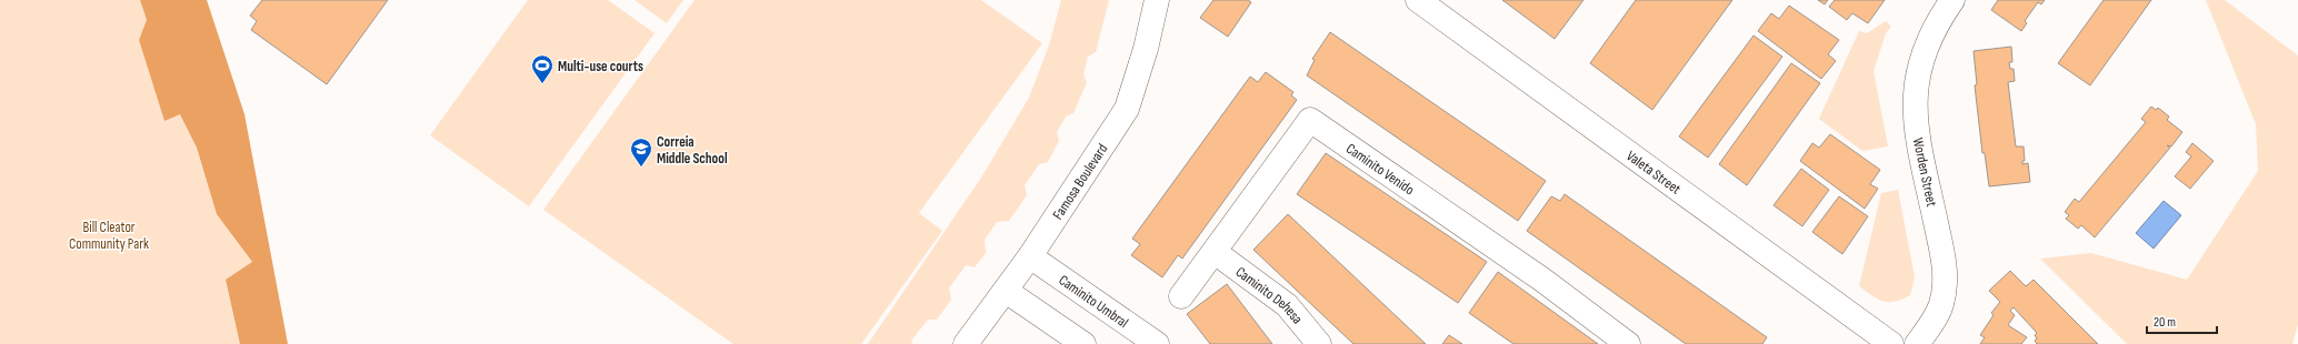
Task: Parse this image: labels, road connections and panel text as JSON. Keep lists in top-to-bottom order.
{
  "streets": {
    "street": [
      "Caminito Venido",
      "Valeta Street",
      "Worden Street",
      "Famosa Boulevard",
      "Caminito Dehesa",
      "Caminito Umbral"
    ]
  },
  "crossings": [
    ["Caminito Venido", "Caminito Dehesa"],
    ["Famosa Boulevard", "Caminito Umbral"]
  ],
  "parks": ["Bill Cleator Community Park"],
  "places": {
    "sports": ["Multi-use courts"],
    "school or university": ["Correia Middle School"]
  },
  "scale_bar": "20 m"
}
